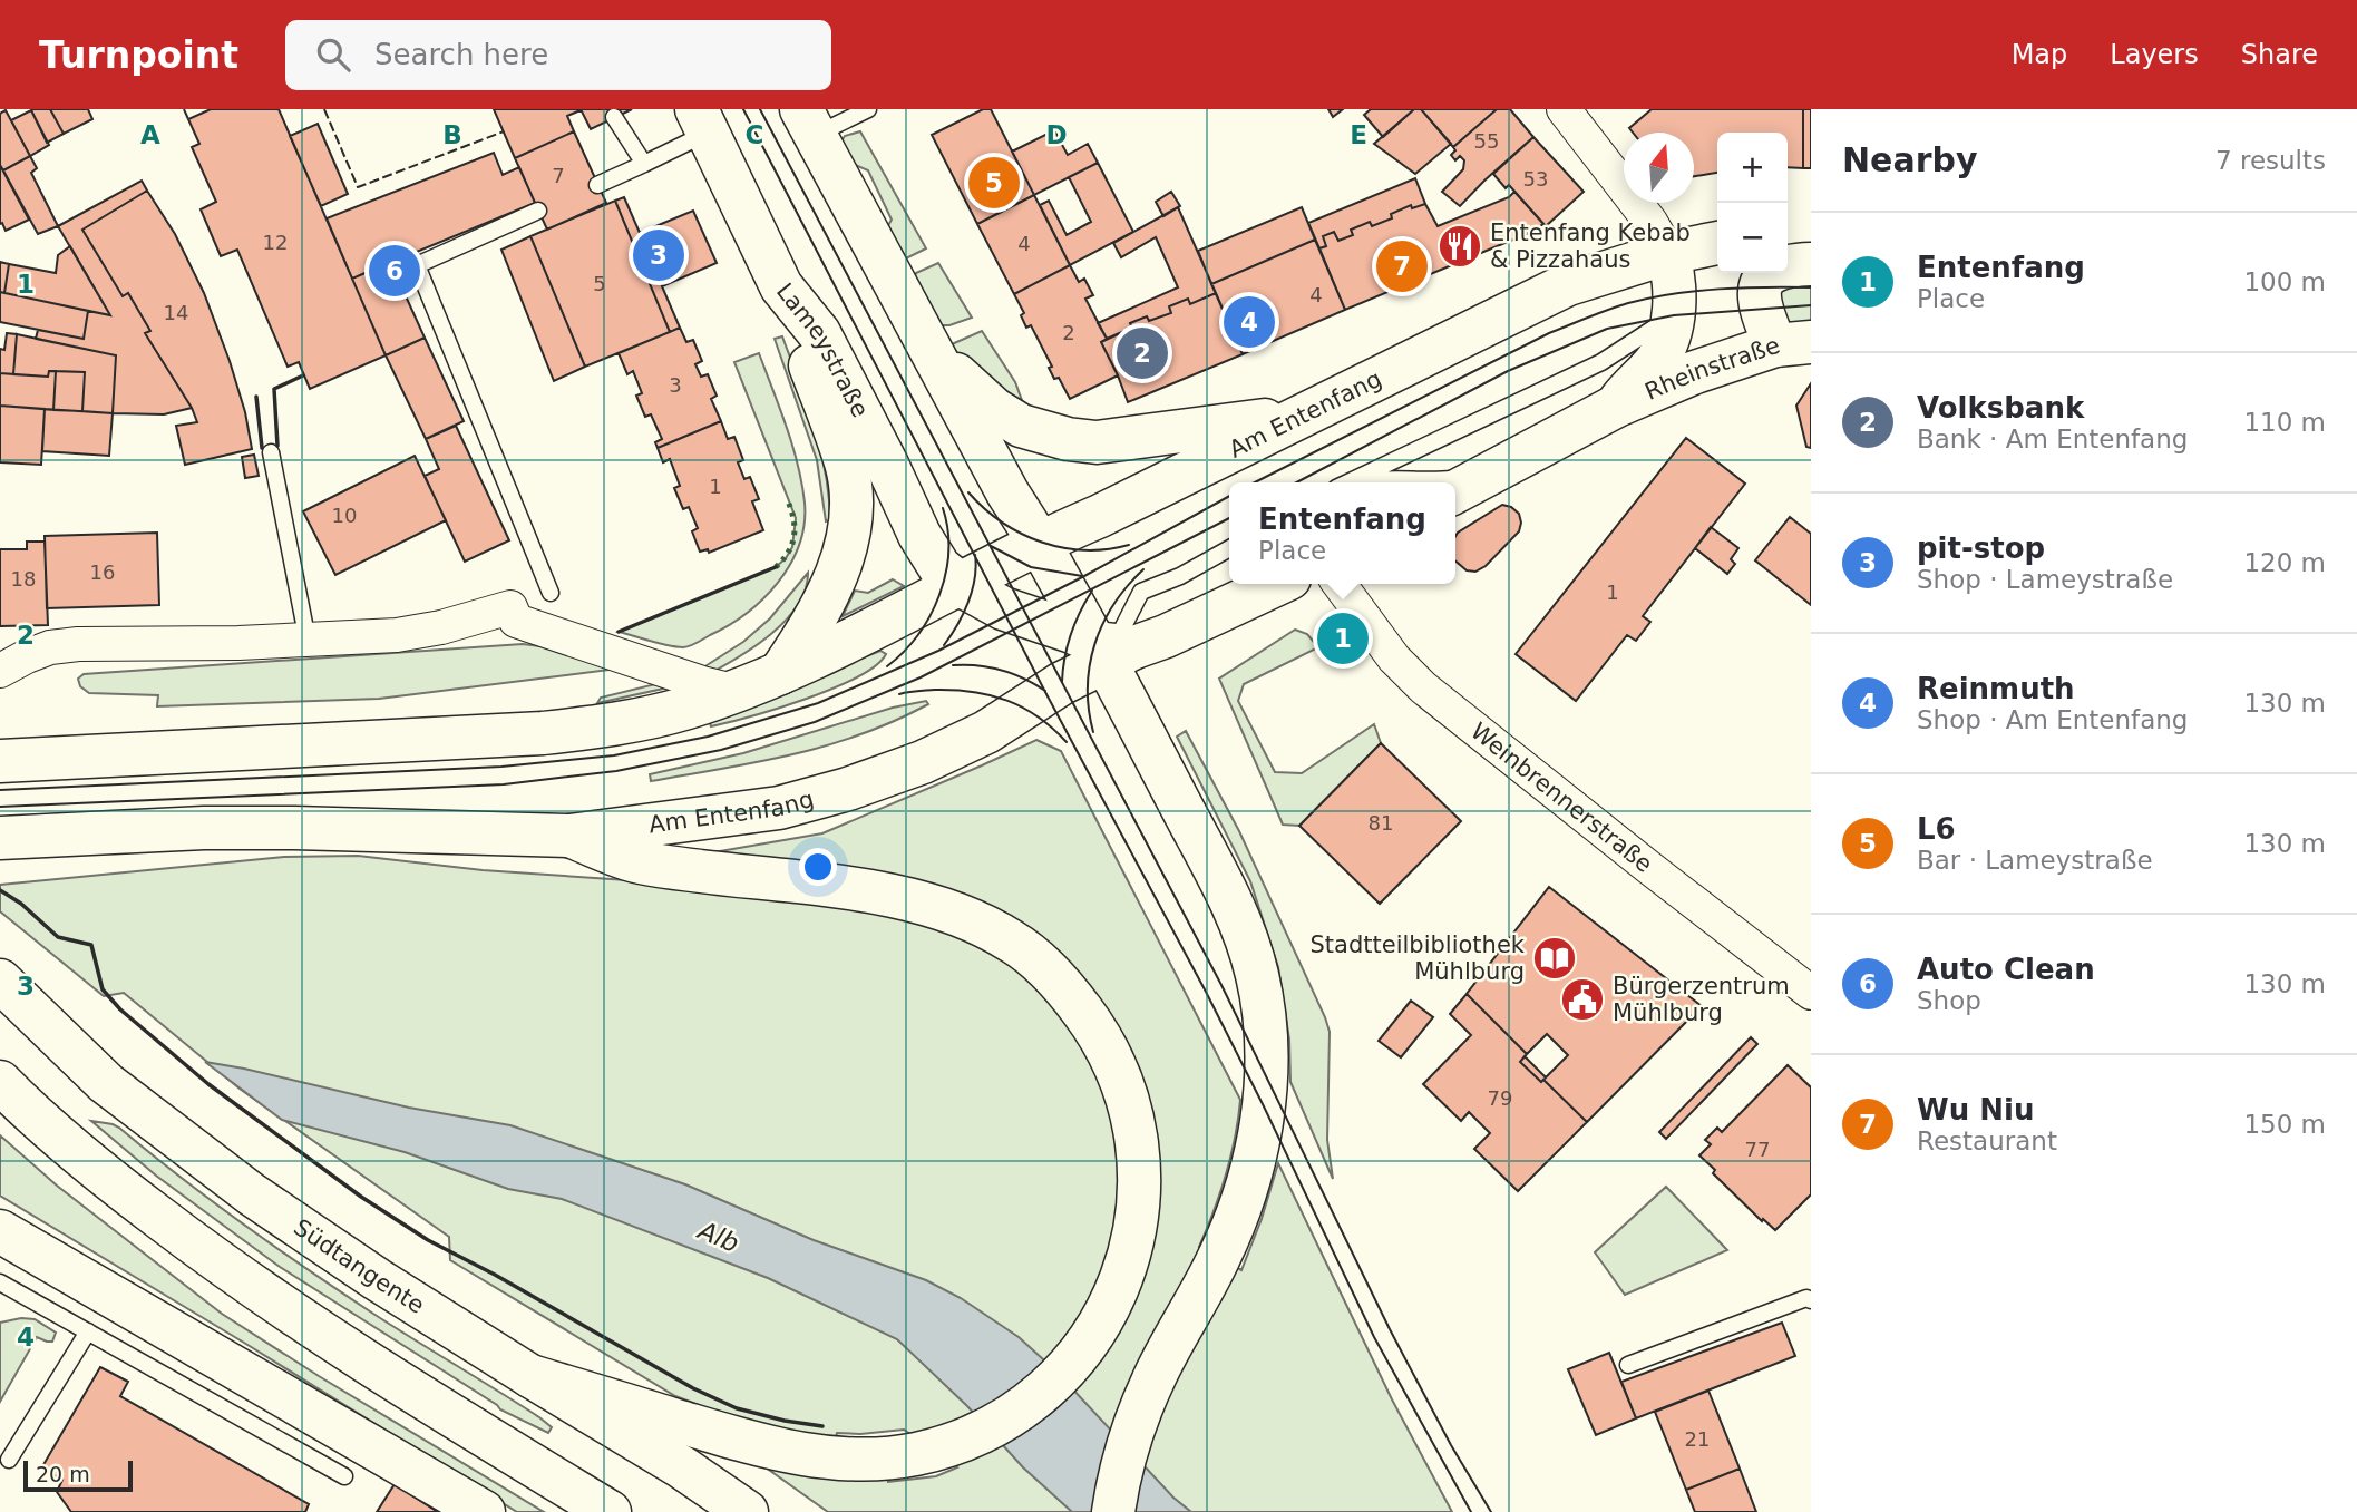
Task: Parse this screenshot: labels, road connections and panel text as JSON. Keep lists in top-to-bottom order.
{
  "streets": {
    "main road": [
      "Lameystraße",
      "Rheinstraße",
      "Am Entenfang",
      "Südtangente"
    ],
    "street": ["Weinbrennerstraße"]
  },
  "crossings": [
    ["Lameystraße", "Am Entenfang"]
  ],
  "water": ["Alb"],
  "places": {
    "restaurant": ["Entenfang Kebab & Pizzahaus"],
    "library": ["Stadtteilbibliothek Mühlburg"],
    "public building": ["Bürgerzentrum Mühlburg"]
  },
  "house_numbers": [
    "55",
    "7",
    "53",
    "12",
    "4",
    "5",
    "4",
    "14",
    "2",
    "3",
    "1",
    "10",
    "16",
    "18",
    "1",
    "81",
    "79",
    "77",
    "21"
  ],
  "scale_bar": "20 m",
  "north": "top",
  "page": {
    "header": "Turnpoint",
    "search": "Search here",
    "nav": ["Map", "Layers", "Share"],
    "heading": ["Nearby", "7 results"],
    "map_buttons": ["+", "−"],
    "pins": [
      "5",
      "3",
      "7",
      "6",
      "4",
      "2",
      "1"
    ],
    "list": [
      {
        "mark": "1",
        "name": "Entenfang",
        "note": "Place",
        "value": "100 m"
      },
      {
        "mark": "2",
        "name": "Volksbank",
        "note": "Bank · Am Entenfang",
        "value": "110 m"
      },
      {
        "mark": "3",
        "name": "pit-stop",
        "note": "Shop · Lameystraße",
        "value": "120 m"
      },
      {
        "mark": "4",
        "name": "Reinmuth",
        "note": "Shop · Am Entenfang",
        "value": "130 m"
      },
      {
        "mark": "5",
        "name": "L6",
        "note": "Bar · Lameystraße",
        "value": "130 m"
      },
      {
        "mark": "6",
        "name": "Auto Clean",
        "note": "Shop",
        "value": "130 m"
      },
      {
        "mark": "7",
        "name": "Wu Niu",
        "note": "Restaurant",
        "value": "150 m"
      }
    ],
    "popup": ["Entenfang", "Place"],
    "scale": "20 m"
  },
  "grid": {
    "columns": [
      "A",
      "B",
      "C",
      "D",
      "E"
    ],
    "rows": [
      "1",
      "2",
      "3",
      "4"
    ]
  }
}
